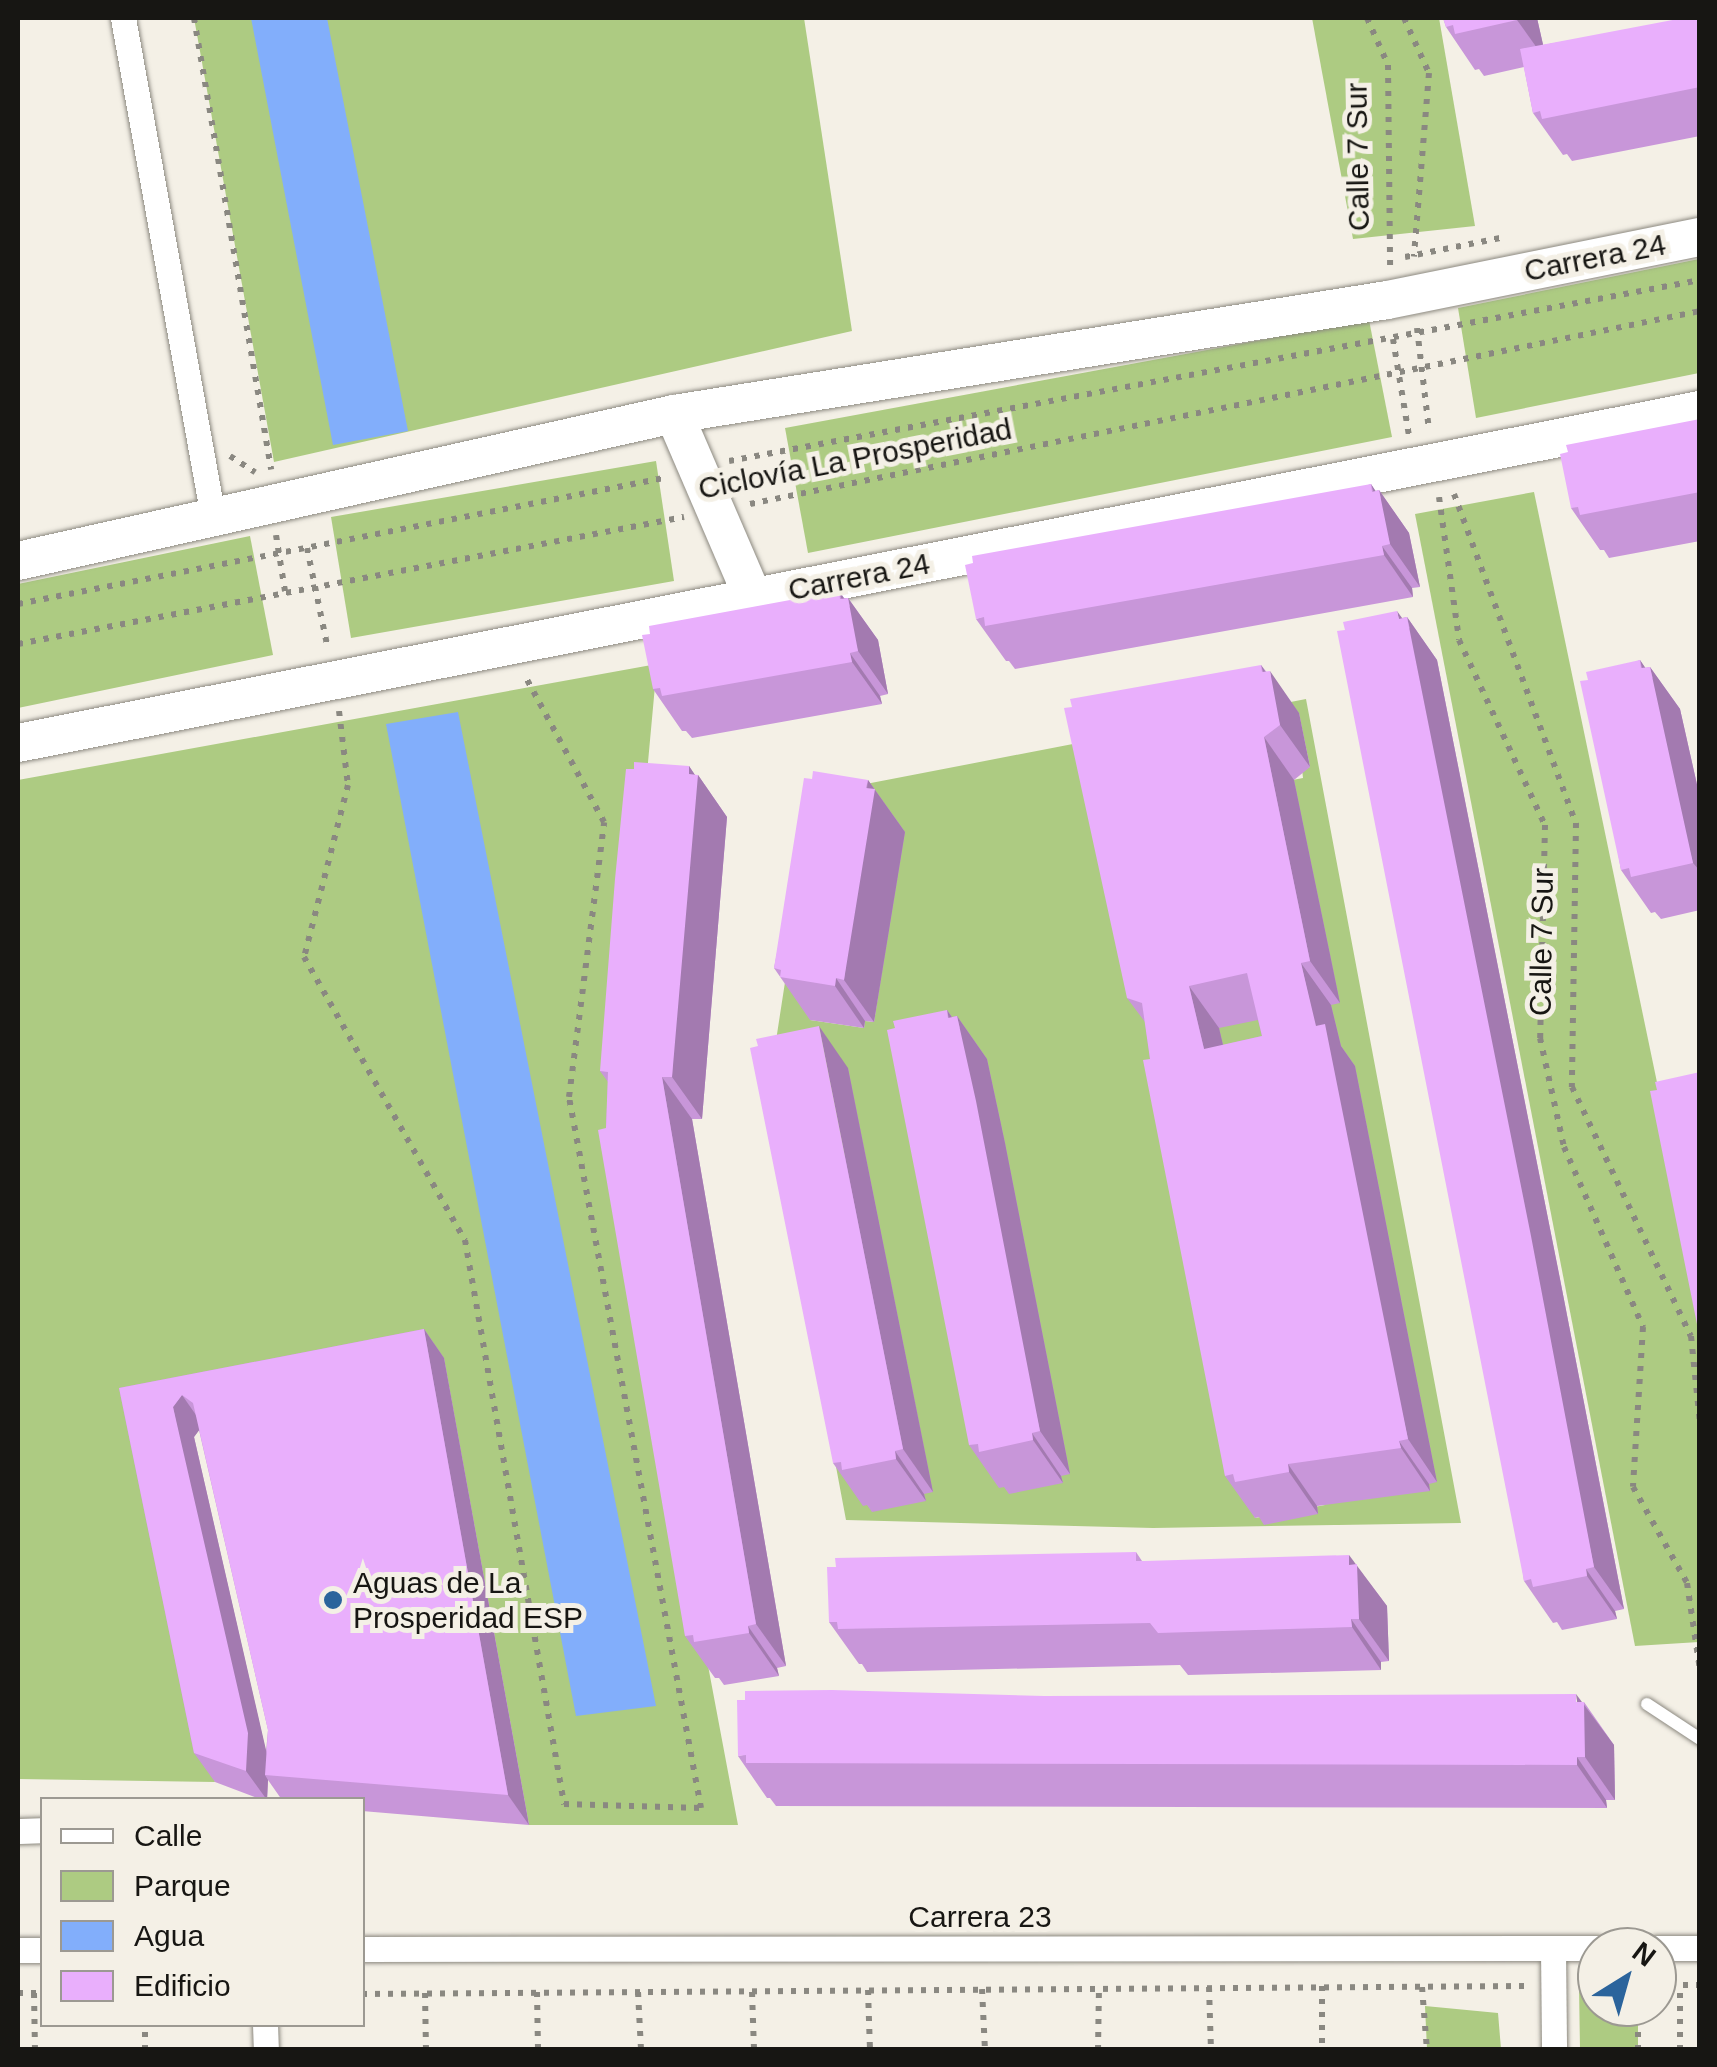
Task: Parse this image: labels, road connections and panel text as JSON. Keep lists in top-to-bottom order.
{
  "streets": {
    "street": ["Carrera 24", "Carrera 23"],
    "path": ["Calle 7 Sur", "Ciclovía La Prosperidad"]
  },
  "crossings": [
    ["Calle 7 Sur", "Carrera 24"]
  ],
  "places": ["Aguas de La Prosperidad ESP"],
  "legend": [
    "Calle",
    "Parque",
    "Agua",
    "Edificio"
  ],
  "north": "top right"
}
